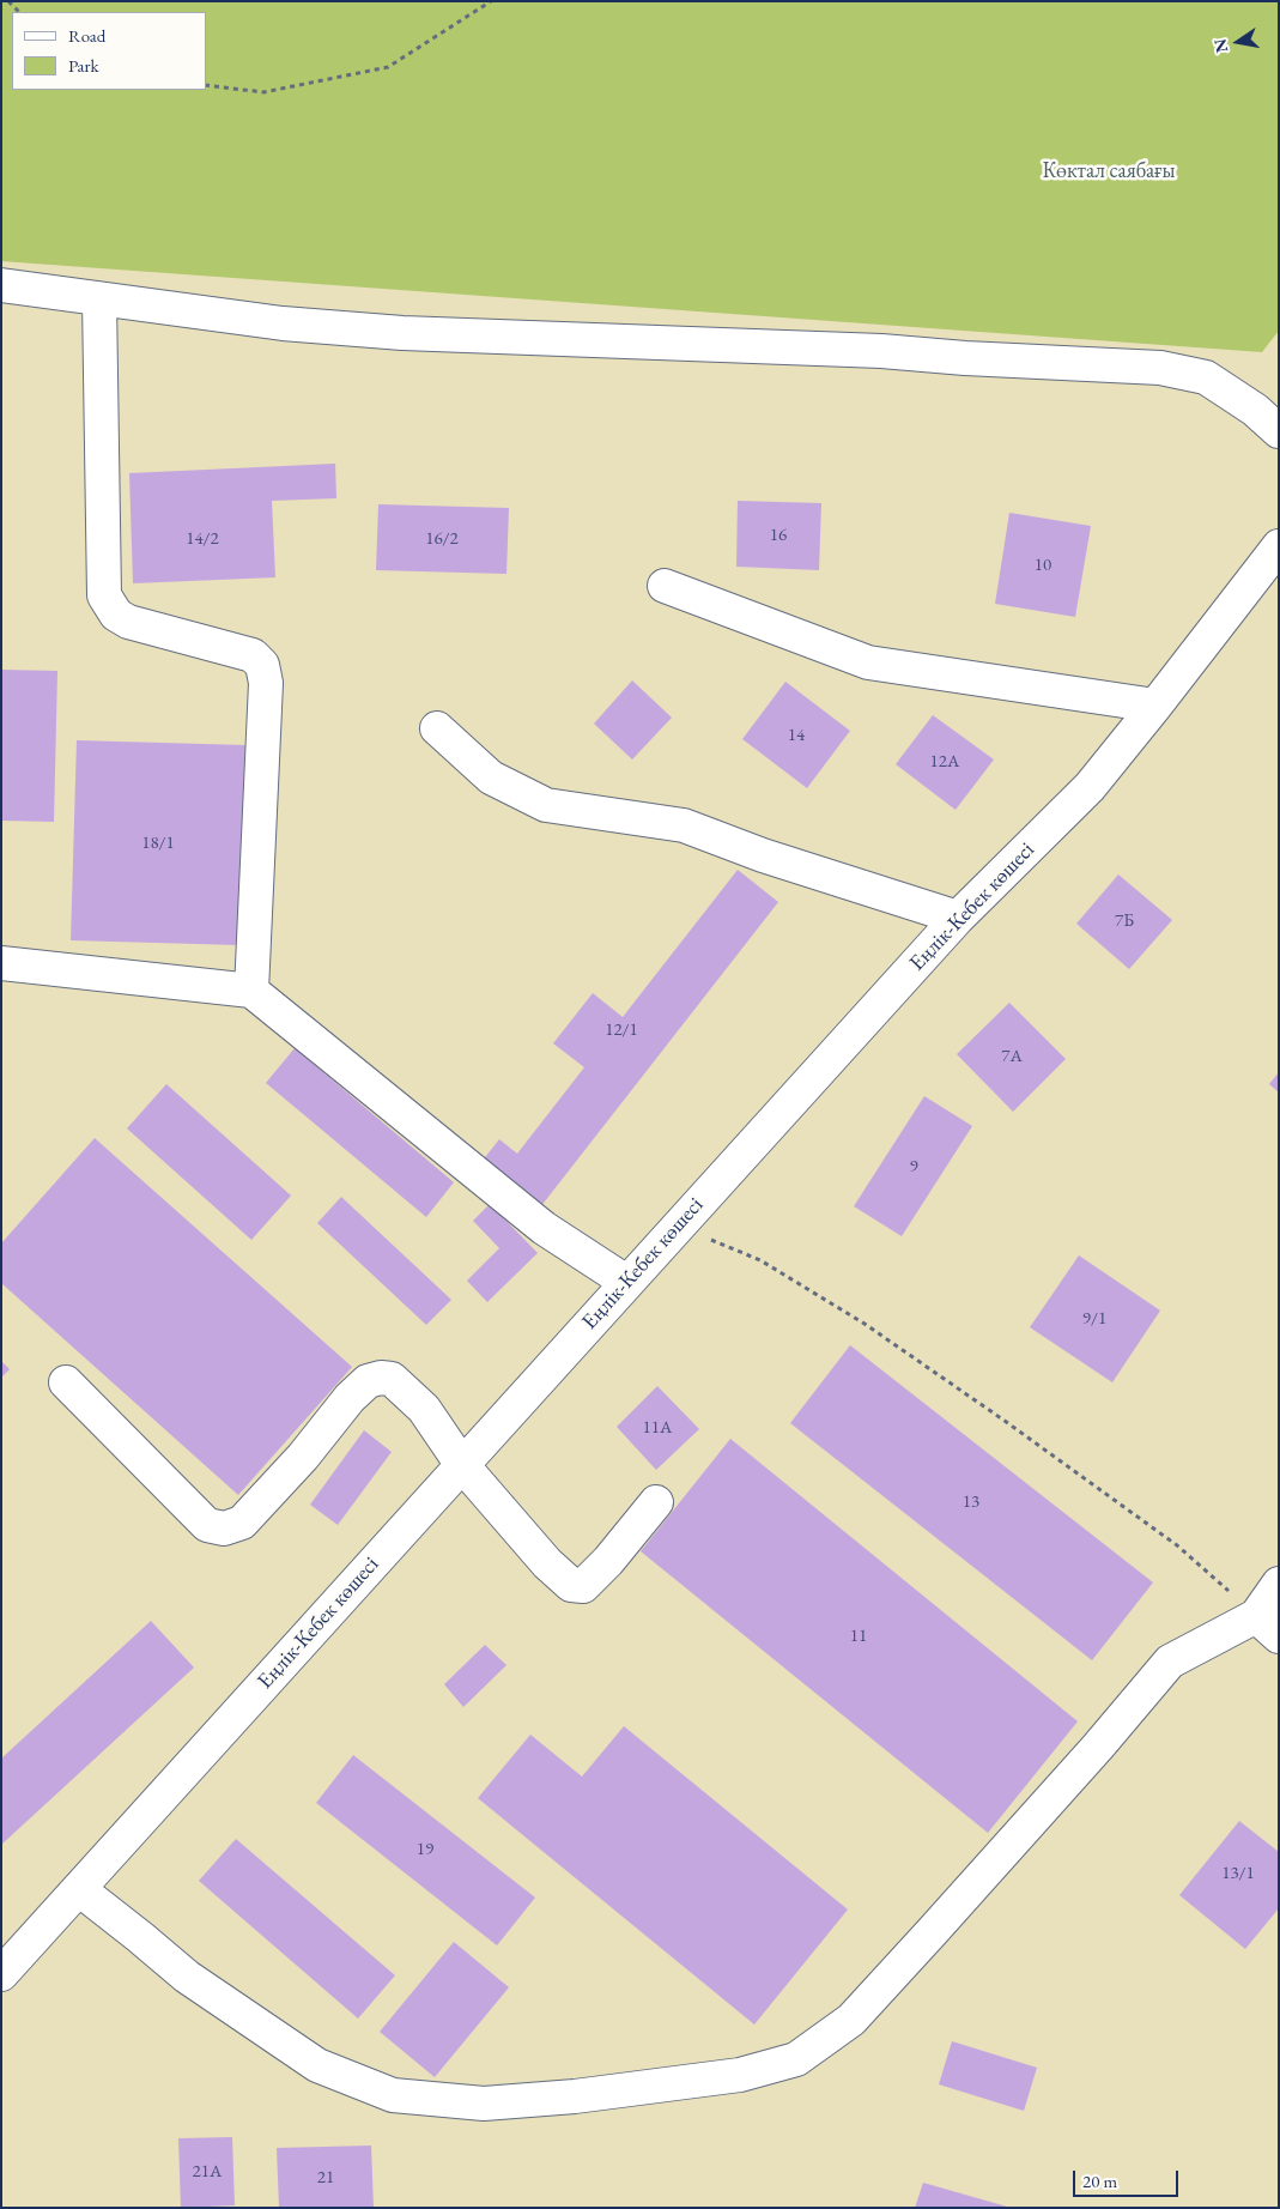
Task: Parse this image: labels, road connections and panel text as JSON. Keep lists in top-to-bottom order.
{
  "streets": {
    "street": ["Еңлік-Кебек көшесі"]
  },
  "parks": ["Көктал саябағы"],
  "house_numbers": [
    "16",
    "14/2",
    "16/2",
    "10",
    "14",
    "12А",
    "18/1",
    "7Б",
    "12/1",
    "7А",
    "9",
    "9/1",
    "11А",
    "13",
    "11",
    "19",
    "13/1",
    "21А",
    "21"
  ],
  "legend": ["Road", "Park"],
  "scale_bar": "20 m",
  "north": "left"
}
